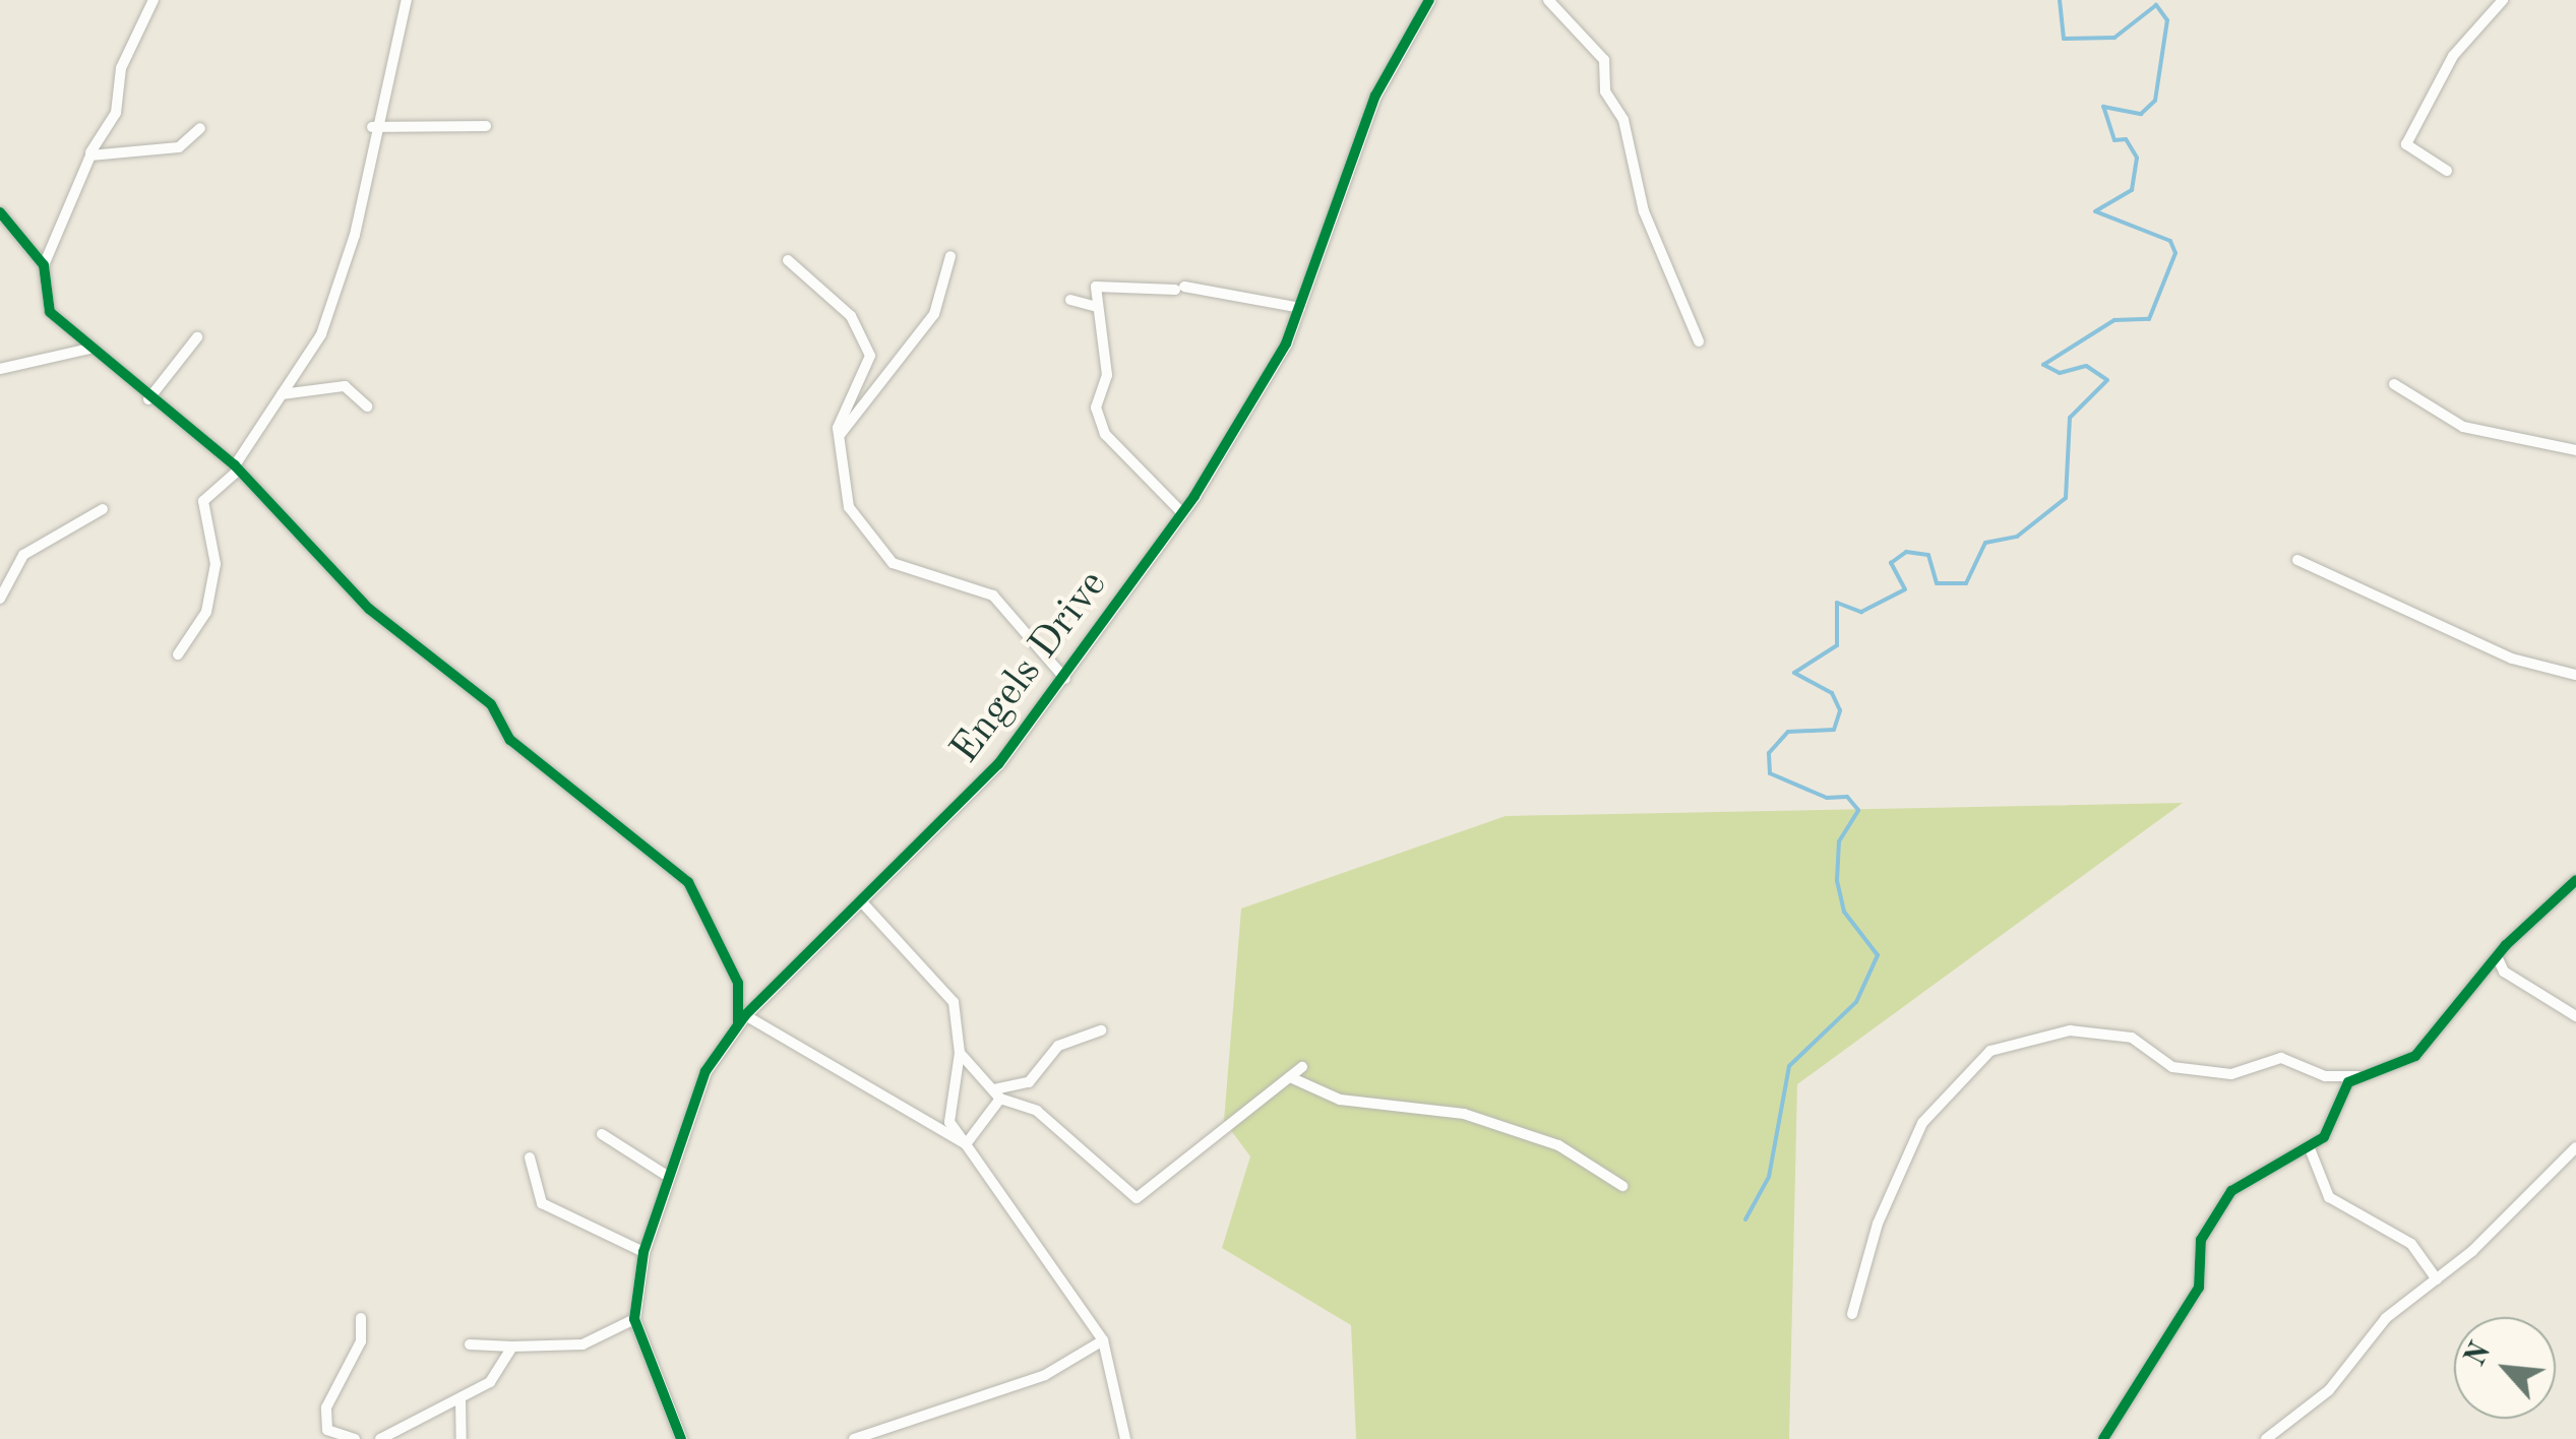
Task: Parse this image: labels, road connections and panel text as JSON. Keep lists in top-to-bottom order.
{
  "streets": {
    "street": ["Engels Drive"]
  },
  "north": "top left"
}
